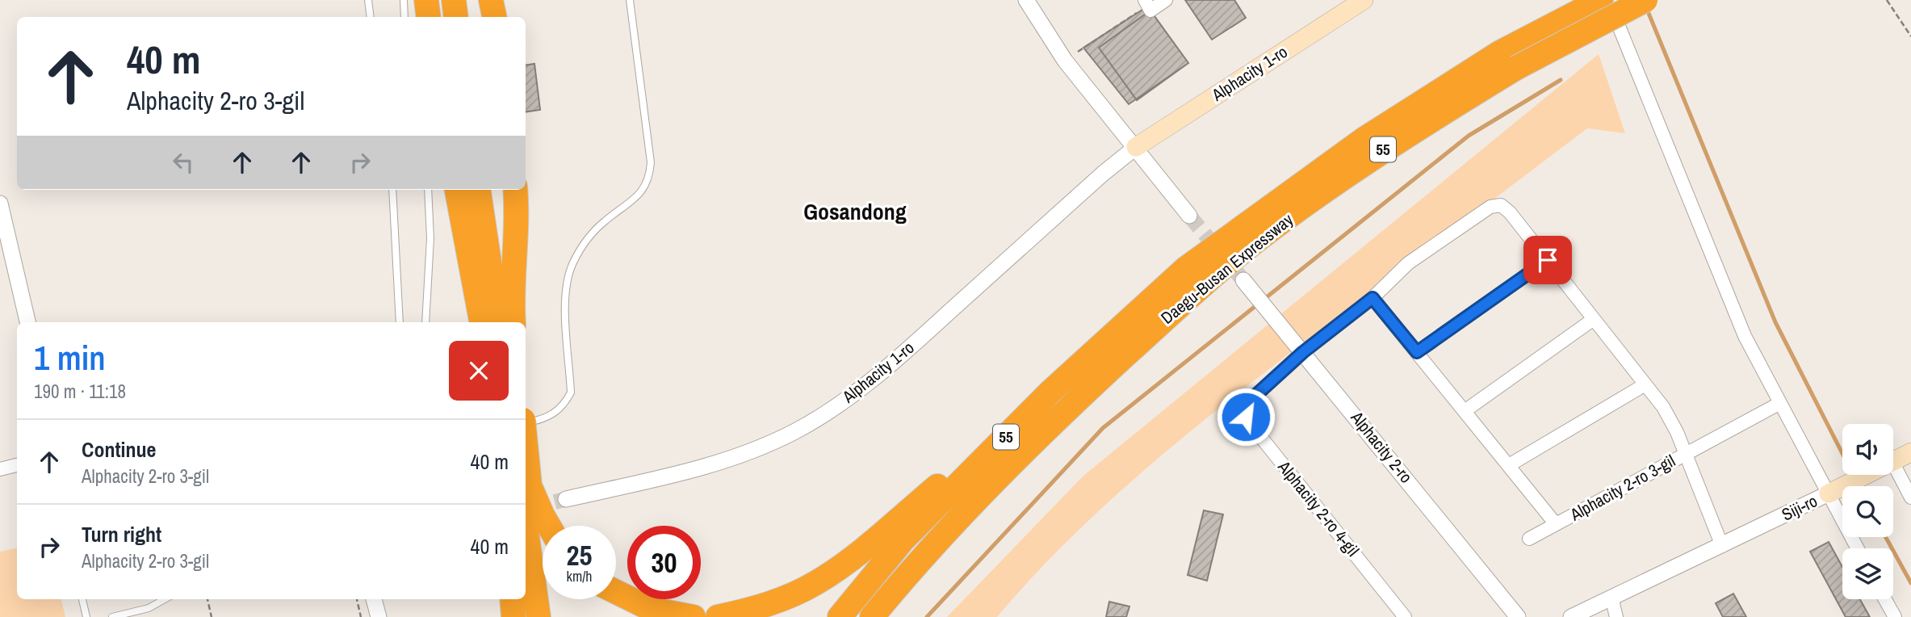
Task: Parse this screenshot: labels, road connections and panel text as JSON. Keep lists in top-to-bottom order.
{
  "streets": {
    "highway": ["55", "Daegu-Busan Expressway"],
    "main road": ["Alphacity 1-ro"],
    "street": [
      "Alphacity 2-ro",
      "Alphacity 2-ro 3-gil",
      "Siji-ro",
      "Alphacity 2-ro 4-gil"
    ]
  },
  "crossings": [
    ["Alphacity 2-ro", "Alphacity 2-ro 3-gil"],
    ["Alphacity 2-ro", "Alphacity 2-ro 4-gil"],
    ["Alphacity 2-ro 3-gil", "Alphacity 2-ro 4-gil"]
  ],
  "districts": ["Gosandong"],
  "page": {
    "turn": ["40 m", "Alphacity 2-ro 3-gil"],
    "heading": ["1 min", "190 m · 11:18"],
    "list": [
      {
        "name": "Continue",
        "note": "Alphacity 2-ro 3-gil",
        "value": "40 m"
      },
      {
        "name": "Turn right",
        "note": "Alphacity 2-ro 3-gil",
        "value": "40 m"
      }
    ],
    "speed": "25 km/h",
    "limit": "30"
  }
}
